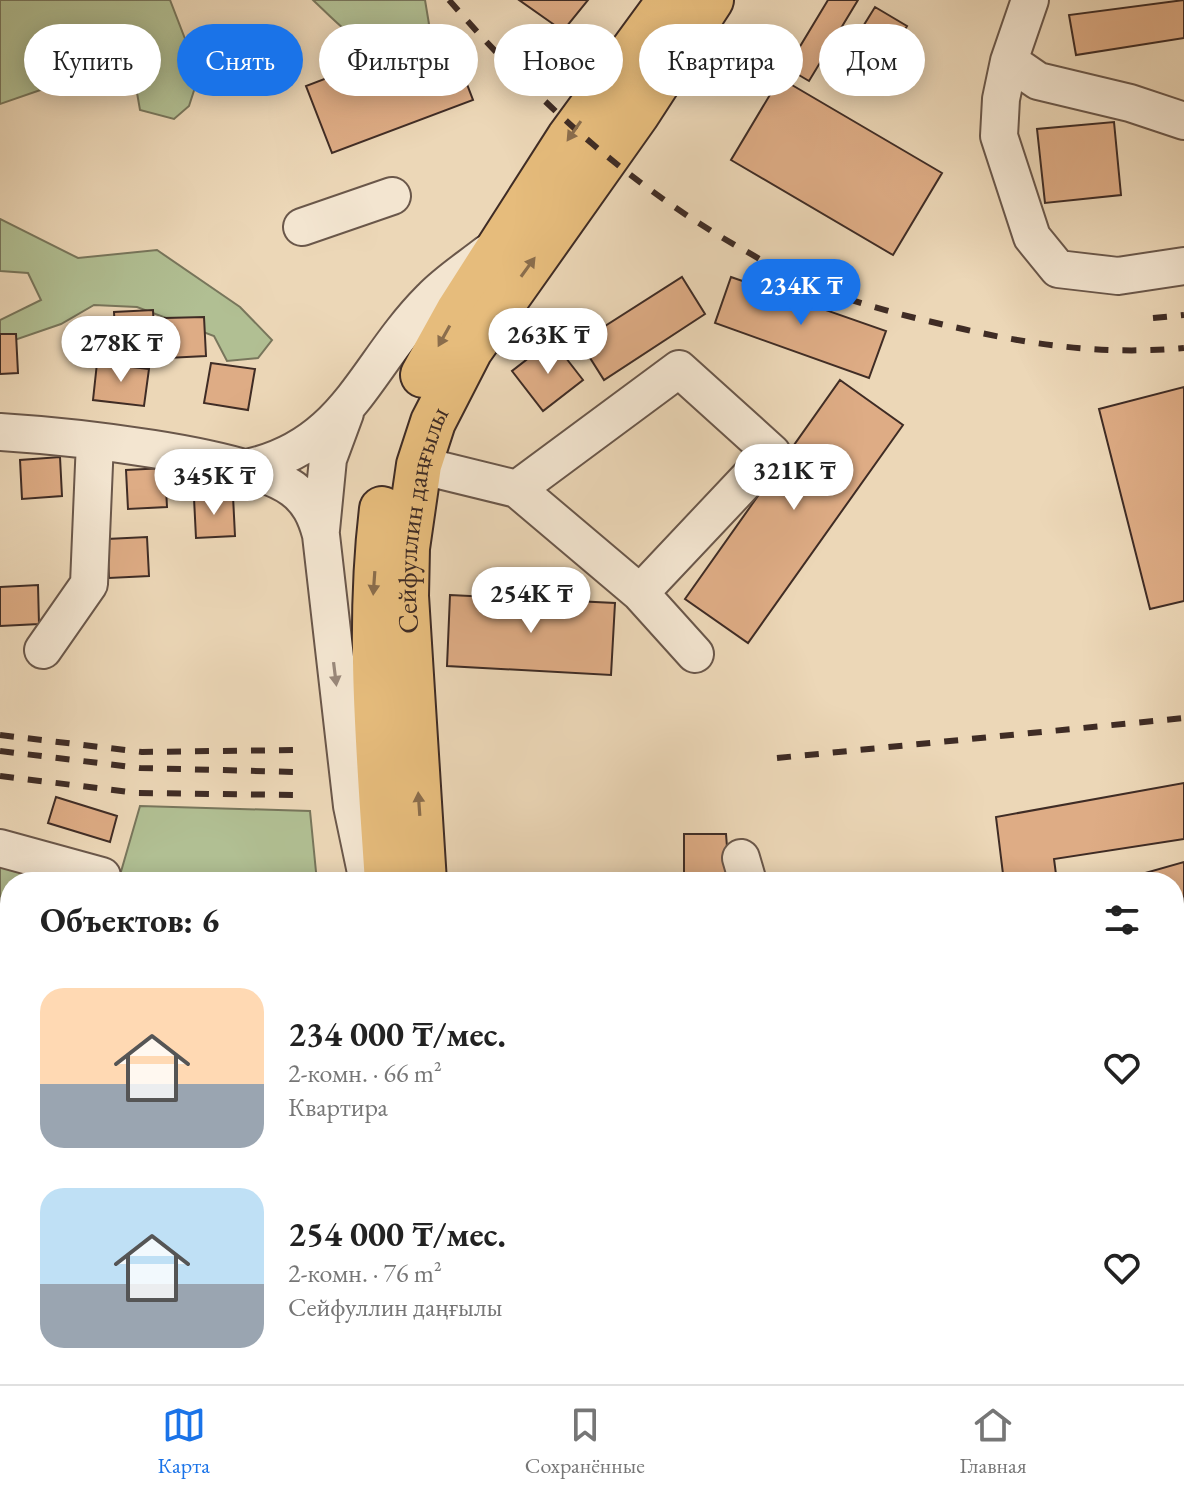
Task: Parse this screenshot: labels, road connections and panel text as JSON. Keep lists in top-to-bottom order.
{
  "streets": {
    "main road": ["Сейфуллин даңғылы"]
  },
  "page": {
    "chip": [
      "Купить",
      "Снять",
      "Фильтры",
      "Новое",
      "Квартира",
      "Дом"
    ],
    "price": [
      "234K ₸",
      "263K ₸",
      "278K ₸",
      "321K ₸",
      "345K ₸",
      "254K ₸"
    ],
    "heading": "Объектов: 6",
    "list": [
      {
        "name": "234 000 ₸/мес.",
        "note": "2-комн. · 66 m² · Квартира"
      },
      {
        "name": "254 000 ₸/мес.",
        "note": "2-комн. · 76 m² · Сейфуллин даңғылы"
      }
    ],
    "tabs": ["Карта", "Сохранённые", "Главная"]
  }
}
